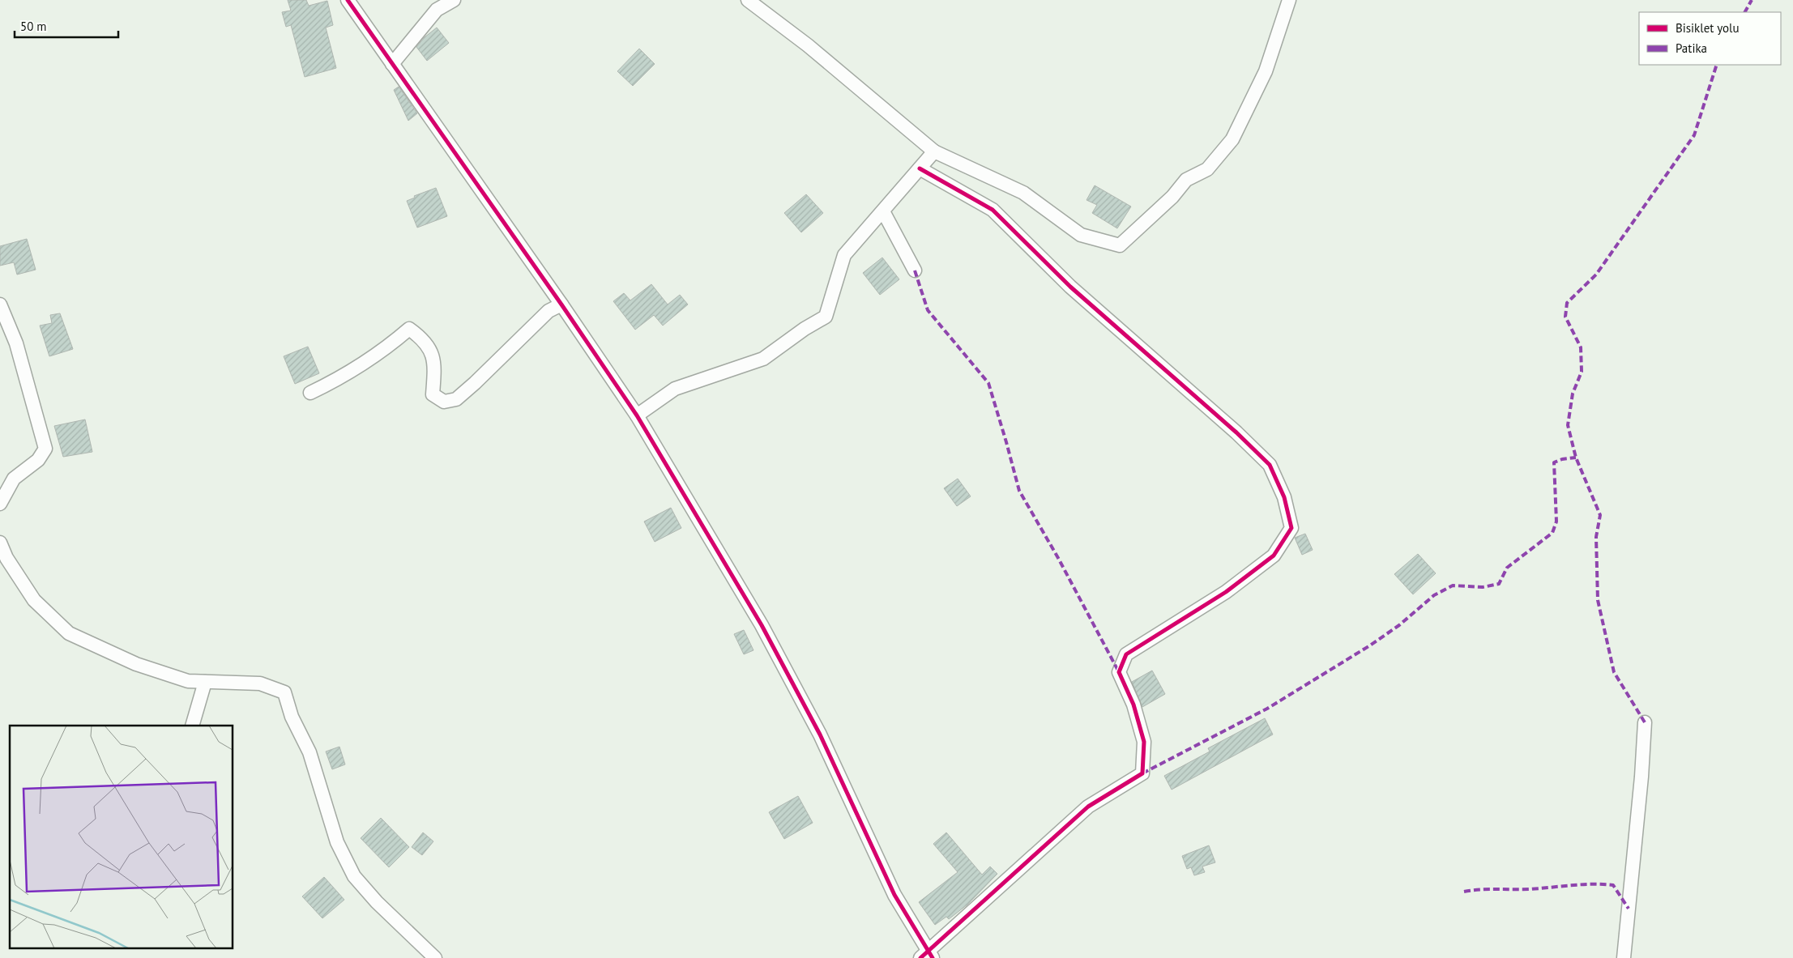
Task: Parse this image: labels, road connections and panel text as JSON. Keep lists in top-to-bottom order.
{
  "legend": ["Bisiklet yolu", "Patika"],
  "scale_bar": "50 m"
}
